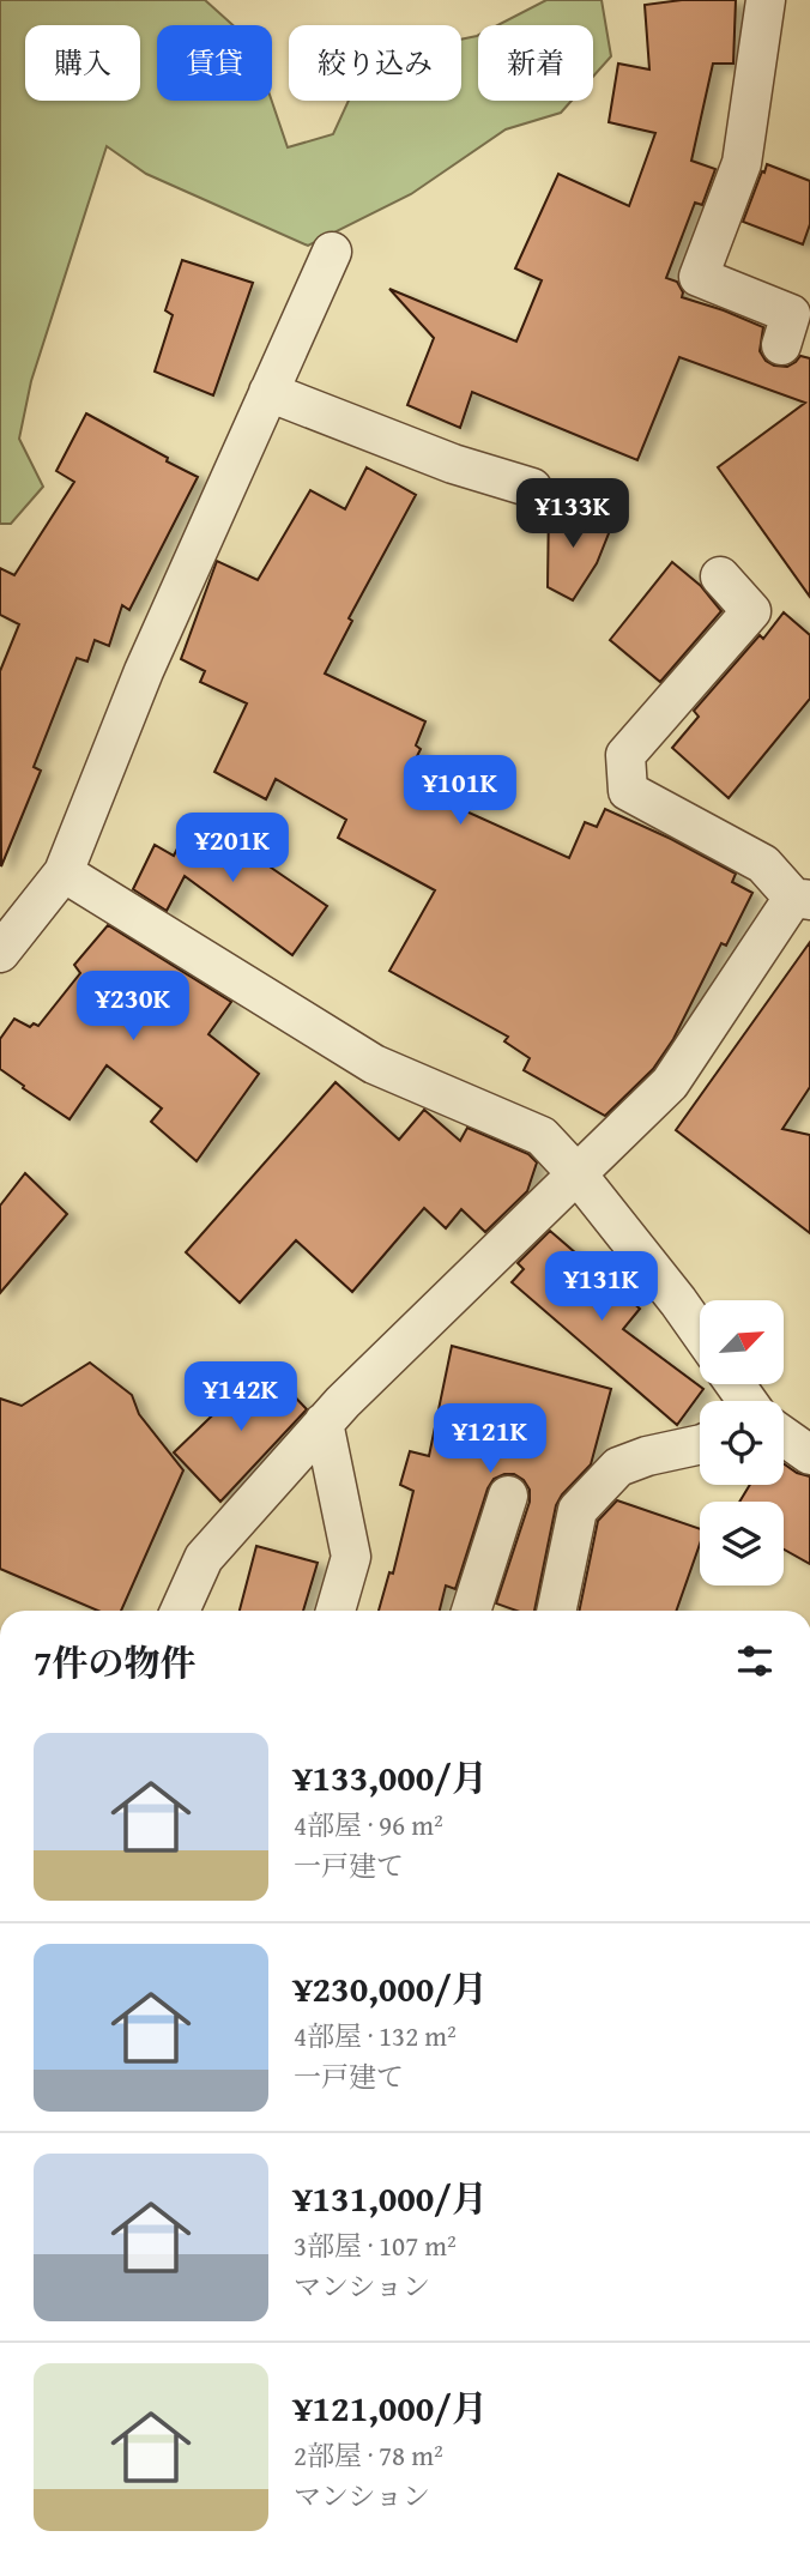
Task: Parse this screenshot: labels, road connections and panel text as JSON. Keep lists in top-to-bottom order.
{
  "north": "top right",
  "page": {
    "chip": [
      "購入",
      "賃貸",
      "絞り込み",
      "新着"
    ],
    "price": [
      "¥133K",
      "¥101K",
      "¥201K",
      "¥230K",
      "¥131K",
      "¥142K",
      "¥121K"
    ],
    "heading": "7件の物件",
    "list": [
      {
        "name": "¥133,000/月",
        "note": "4部屋 · 96 m² · 一戸建て"
      },
      {
        "name": "¥230,000/月",
        "note": "4部屋 · 132 m² · 一戸建て"
      },
      {
        "name": "¥131,000/月",
        "note": "3部屋 · 107 m² · マンション"
      },
      {
        "name": "¥121,000/月",
        "note": "2部屋 · 78 m² · マンション"
      }
    ]
  }
}
